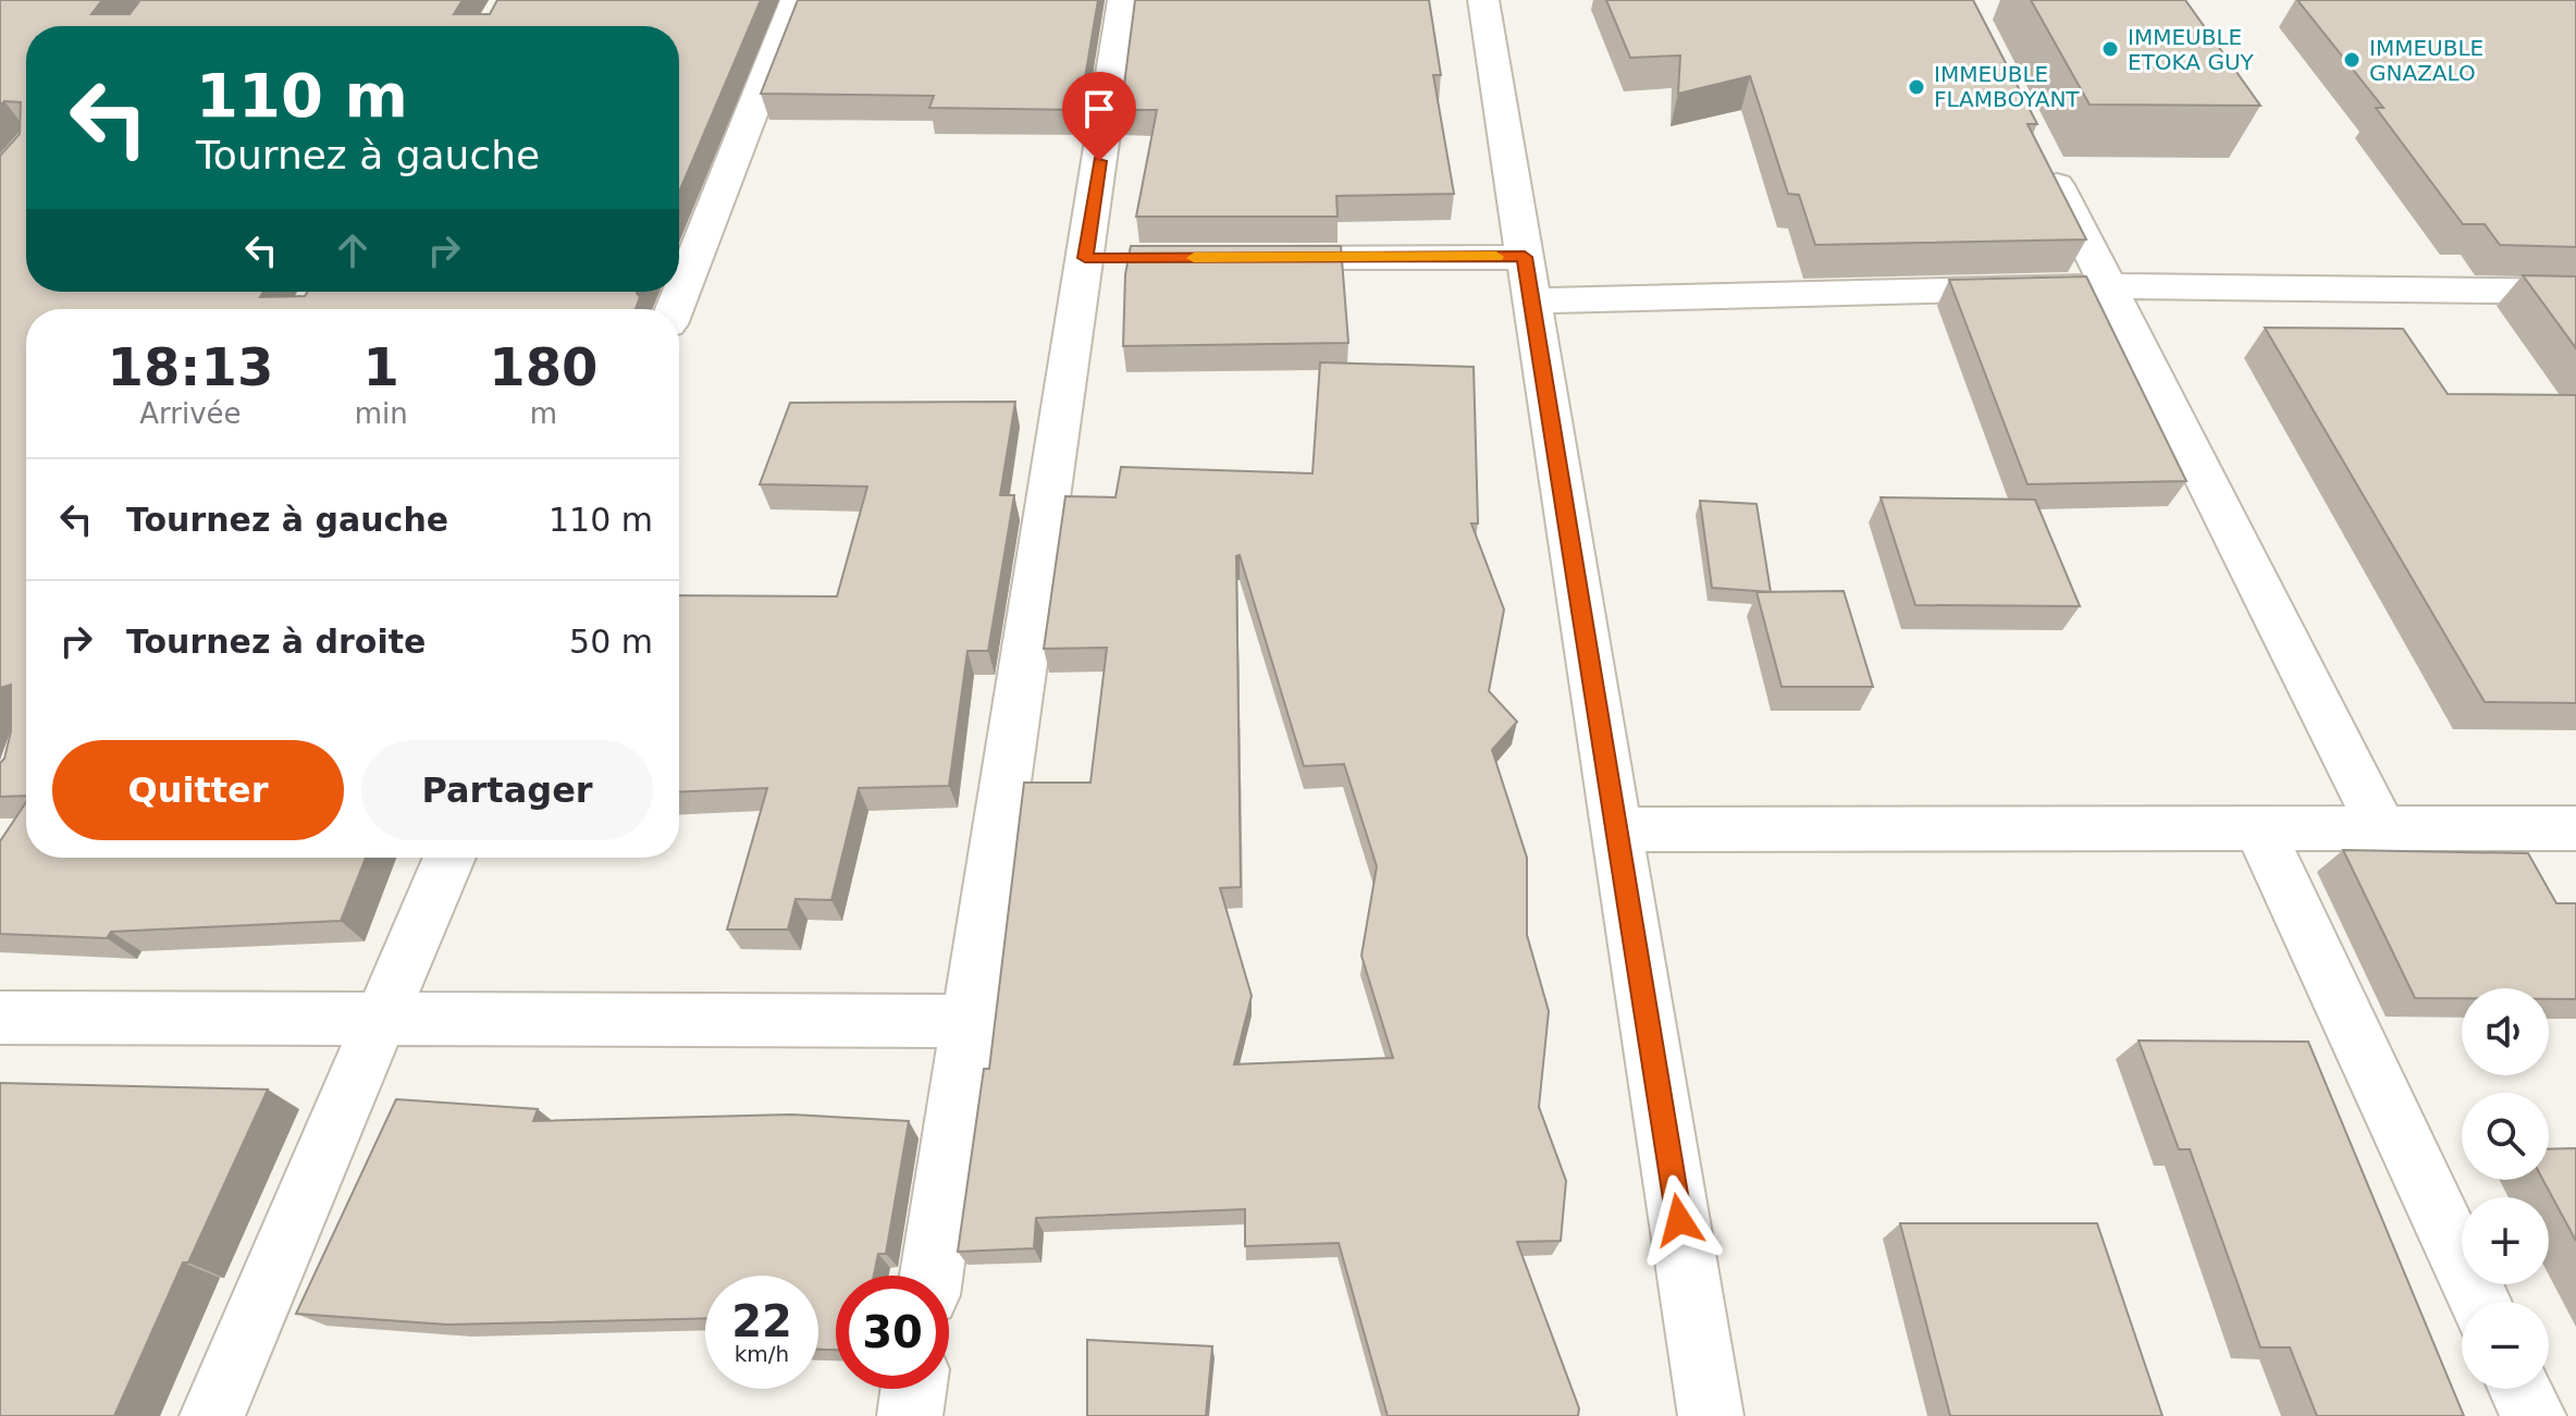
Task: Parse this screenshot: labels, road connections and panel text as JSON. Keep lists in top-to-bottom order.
{
  "places": ["IMMEUBLE ETOKA GUY", "IMMEUBLE GNAZALO", "IMMEUBLE FLAMBOYANT"],
  "page": {
    "turn": ["110 m", "Tournez à gauche"],
    "eta": [
      "18:13",
      "Arrivée",
      "1",
      "min",
      "180",
      "m"
    ],
    "list": [
      {
        "name": "Tournez à gauche",
        "value": "110 m"
      },
      {
        "name": "Tournez à droite",
        "value": "50 m"
      }
    ],
    "buttons": ["Quitter", "Partager"],
    "map_buttons": ["+", "−"],
    "speed": "22 km/h",
    "limit": "30"
  }
}
